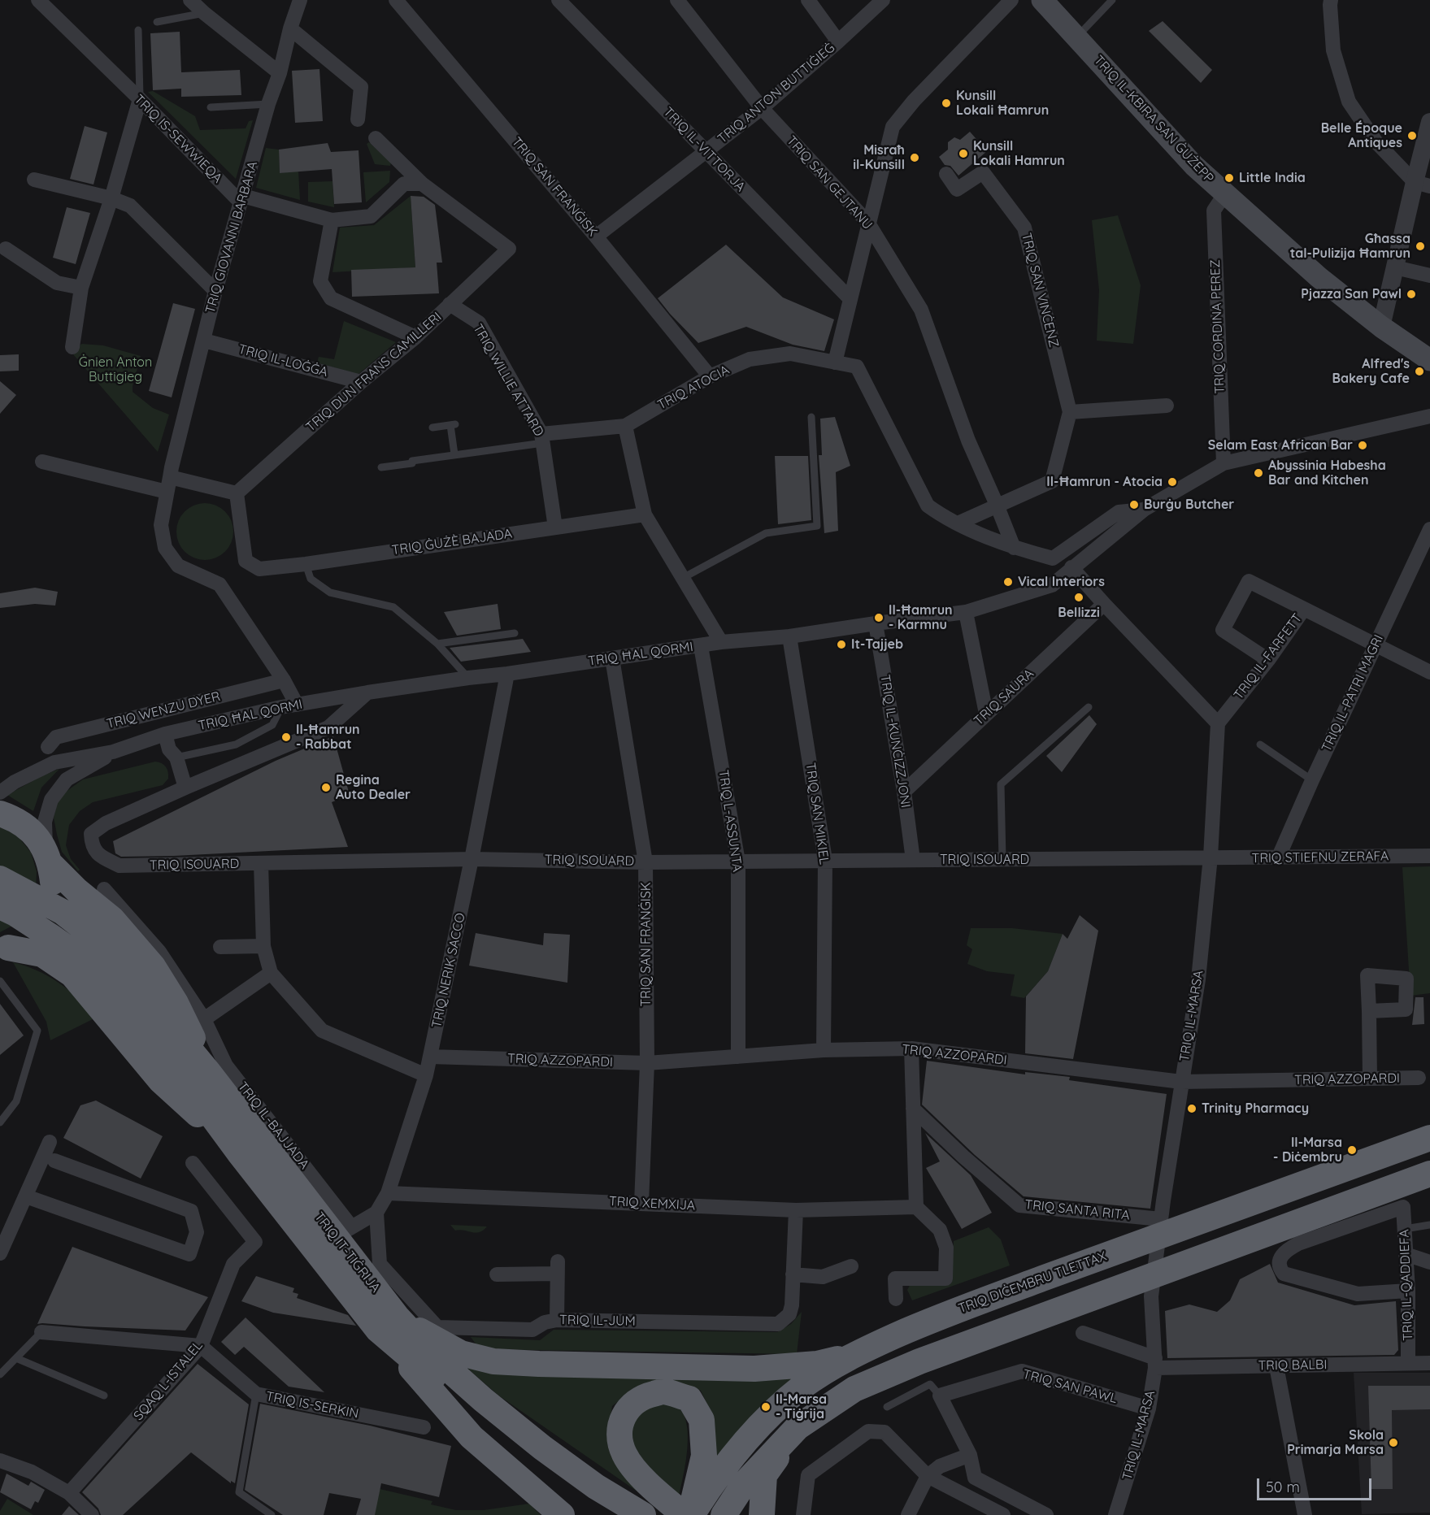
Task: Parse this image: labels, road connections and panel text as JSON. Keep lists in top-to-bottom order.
{
  "streets": {
    "highway": ["TRIQ IT-TIĠRIJA", "TRIQ DIĊEMBRU TLETTAX"],
    "main road": ["TRIQ IL-KBIRA SAN ĠUŻEPP"],
    "street": [
      "TRIQ ANTON BUTTIĠIEĠ",
      "TRIQ IS-SEWWIEQA",
      "TRIQ IL-VITTORJA",
      "TRIQ SAN GEJTANU",
      "TRIQ SAN FRANĠISK",
      "TRIQ GIOVANNI BARBARA",
      "TRIQ SAN VINĊENZ",
      "TRIQ CORDINA PEREZ",
      "TRIQ IL-LOĠĠA",
      "TRIQ DUN FRANS CAMILLERI",
      "TRIQ WILLIE ATTARD",
      "TRIQ ATOCIA",
      "TRIQ ĠUŻÈ BAJADA",
      "TRIQ ĦAL QORMI",
      "TRIQ IL-FARFETT",
      "TRIQ IL-PATRI MAGRI",
      "TRIQ SAURA",
      "TRIQ WENZU DYER",
      "TRIQ IL-KUNĊIZZJONI",
      "TRIQ SAN MIKIEL",
      "TRIQ L-ASSUNTA",
      "TRIQ STIEFNU ZERAFA",
      "TRIQ ISOUARD",
      "TRIQ NERIK SACCO",
      "TRIQ IL-MARSA",
      "TRIQ AZZOPARDI",
      "TRIQ IL-BAJJADA",
      "TRIQ XEMXIJA",
      "TRIQ SANTA RITA",
      "TRIQ IL-QADDIEFA",
      "TRIQ IL-JUM",
      "TRIQ BALBI",
      "SQAQ L-ISTALEL",
      "TRIQ SAN PAWL",
      "TRIQ IS-SERKIN"
    ]
  },
  "crossings": [
    ["TRIQ ANTON BUTTIĠIEĠ", "TRIQ IL-VITTORJA"],
    ["TRIQ ANTON BUTTIĠIEĠ", "TRIQ SAN GEJTANU"],
    ["TRIQ ANTON BUTTIĠIEĠ", "TRIQ SAN FRANĠISK"],
    ["TRIQ IL-KBIRA SAN ĠUŻEPP", "TRIQ CORDINA PEREZ"],
    ["TRIQ IS-SEWWIEQA", "TRIQ GIOVANNI BARBARA"],
    ["TRIQ IS-SEWWIEQA", "TRIQ DUN FRANS CAMILLERI"],
    ["TRIQ SAN GEJTANU", "TRIQ SAN VINĊENZ"],
    ["TRIQ SAN GEJTANU", "TRIQ ATOCIA"],
    ["TRIQ SAN FRANĠISK", "TRIQ ATOCIA"],
    ["TRIQ SAN FRANĠISK", "TRIQ ĦAL QORMI"],
    ["TRIQ SAN FRANĠISK", "TRIQ ISOUARD"],
    ["TRIQ SAN FRANĠISK", "TRIQ AZZOPARDI"],
    ["TRIQ SAN FRANĠISK", "TRIQ XEMXIJA"],
    ["TRIQ GIOVANNI BARBARA", "TRIQ IL-LOĠĠA"],
    ["TRIQ GIOVANNI BARBARA", "TRIQ WENZU DYER"],
    ["TRIQ SAN VINĊENZ", "TRIQ ATOCIA"],
    ["TRIQ CORDINA PEREZ", "TRIQ ĦAL QORMI"],
    ["TRIQ IL-LOĠĠA", "TRIQ DUN FRANS CAMILLERI"],
    ["TRIQ DUN FRANS CAMILLERI", "TRIQ WILLIE ATTARD"],
    ["TRIQ DUN FRANS CAMILLERI", "TRIQ ĠUŻÈ BAJADA"],
    ["TRIQ WILLIE ATTARD", "TRIQ ĠUŻÈ BAJADA"],
    ["TRIQ ATOCIA", "TRIQ ĦAL QORMI"],
    ["TRIQ ĦAL QORMI", "TRIQ IL-KUNĊIZZJONI"],
    ["TRIQ ĦAL QORMI", "TRIQ SAN MIKIEL"],
    ["TRIQ ĦAL QORMI", "TRIQ L-ASSUNTA"],
    ["TRIQ ĦAL QORMI", "TRIQ ISOUARD"],
    ["TRIQ ĦAL QORMI", "TRIQ NERIK SACCO"],
    ["TRIQ IL-FARFETT", "TRIQ IL-PATRI MAGRI"],
    ["TRIQ IL-FARFETT", "TRIQ IL-MARSA"],
    ["TRIQ IL-PATRI MAGRI", "TRIQ STIEFNU ZERAFA"],
    ["TRIQ SAURA", "TRIQ IL-KUNĊIZZJONI"],
    ["TRIQ IL-KUNĊIZZJONI", "TRIQ ISOUARD"],
    ["TRIQ SAN MIKIEL", "TRIQ ISOUARD"],
    ["TRIQ SAN MIKIEL", "TRIQ AZZOPARDI"],
    ["TRIQ L-ASSUNTA", "TRIQ ISOUARD"],
    ["TRIQ L-ASSUNTA", "TRIQ AZZOPARDI"],
    ["TRIQ STIEFNU ZERAFA", "TRIQ ISOUARD"],
    ["TRIQ STIEFNU ZERAFA", "TRIQ IL-MARSA"],
    ["TRIQ ISOUARD", "TRIQ NERIK SACCO"],
    ["TRIQ ISOUARD", "TRIQ IL-MARSA"],
    ["TRIQ NERIK SACCO", "TRIQ AZZOPARDI"],
    ["TRIQ NERIK SACCO", "TRIQ XEMXIJA"],
    ["TRIQ NERIK SACCO", "TRIQ IL-JUM"],
    ["TRIQ IL-MARSA", "TRIQ AZZOPARDI"],
    ["TRIQ IL-MARSA", "TRIQ SANTA RITA"],
    ["TRIQ IL-MARSA", "TRIQ BALBI"],
    ["TRIQ IL-MARSA", "TRIQ SAN PAWL"],
    ["TRIQ IL-BAJJADA", "TRIQ IT-TIĠRIJA"],
    ["TRIQ XEMXIJA", "TRIQ IL-JUM"],
    ["TRIQ IL-QADDIEFA", "TRIQ BALBI"],
    ["SQAQ L-ISTALEL", "TRIQ IS-SERKIN"]
  ],
  "parks": ["Ġnien Anton Buttigieg"],
  "places": [
    "Kunsill Lokali Ħamrun",
    "Belle Époque Antiques",
    "Kunsill Lokali Hamrun",
    "Misraħ il-Kunsill",
    "Little India",
    "Għassa tal-Pulizija Ħamrun",
    "Pjazza San Pawl",
    "Alfred's Bakery Cafe",
    "Selam East African Bar",
    "Abyssinia Habesha Bar and Kitchen",
    "Il-Ħamrun - Atocia",
    "Burġu Butcher",
    "Vical Interiors",
    "Bellizzi",
    "Il-Ħamrun - Karmnu",
    "It-Tajjeb",
    "Il-Ħamrun - Rabbat",
    "Regina Auto Dealer",
    "Trinity Pharmacy",
    "Il-Marsa - Diċembru",
    "Il-Marsa - Tiġrija",
    "Skola Primarja Marsa"
  ],
  "scale_bar": "50 m"
}
